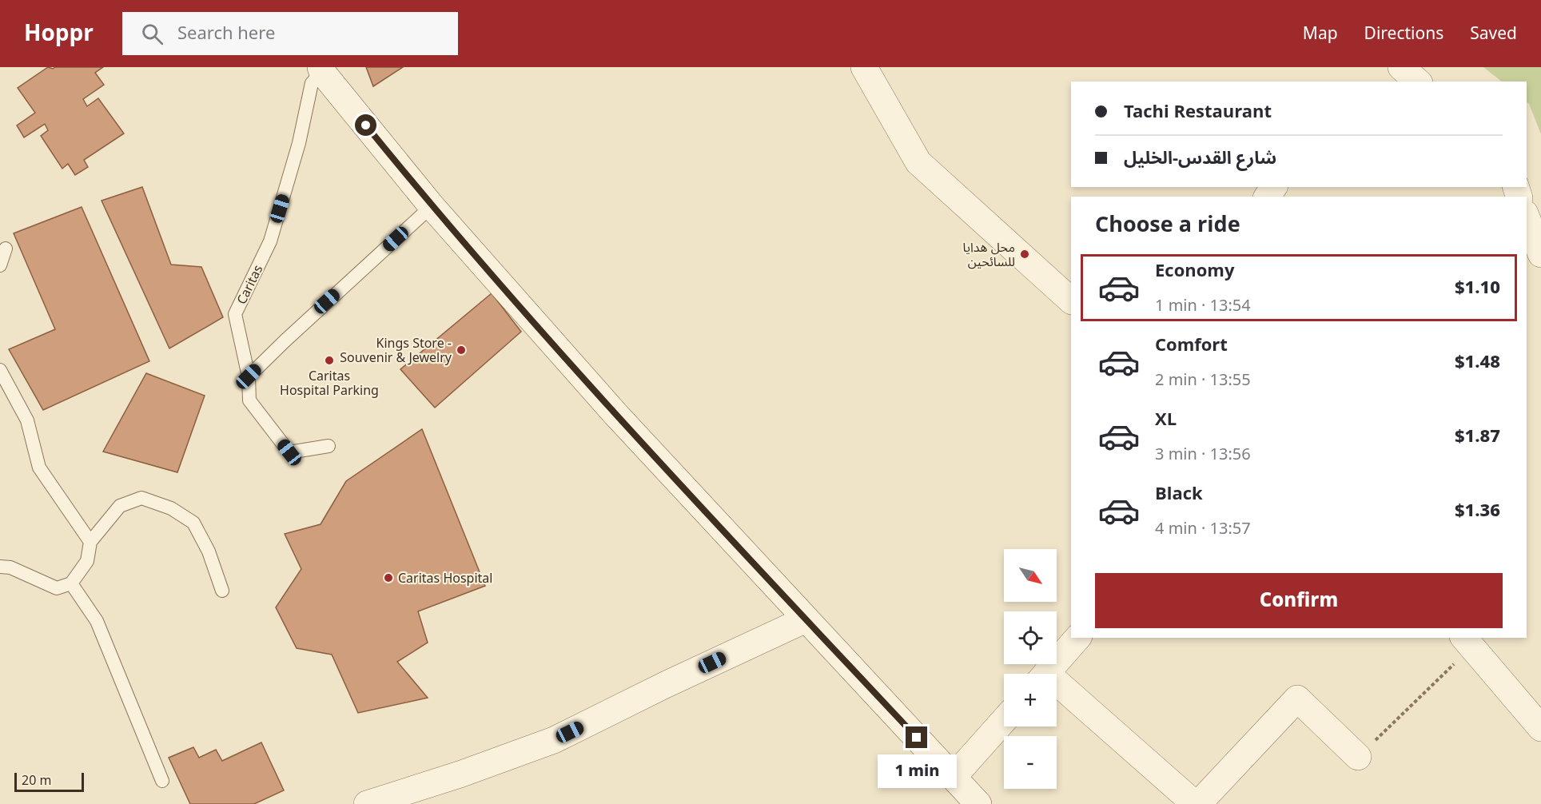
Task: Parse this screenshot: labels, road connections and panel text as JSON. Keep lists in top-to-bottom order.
{
  "streets": {
    "lane": ["Caritas"]
  },
  "places": [
    "محل هدايا للسائحين",
    "Kings Store - Souvenir & Jewelry",
    "Caritas Hospital Parking",
    "Caritas Hospital"
  ],
  "scale_bar": "20 m",
  "north": "bottom right",
  "page": {
    "header": "Hoppr",
    "search": "Search here",
    "nav": ["Map", "Directions", "Saved"],
    "banner": ["Tachi Restaurant", "شارع القدس-الخليل"],
    "heading": "Choose a ride",
    "list": [
      {
        "name": "Economy",
        "note": "1 min · 13:54",
        "value": "$1.10"
      },
      {
        "name": "Comfort",
        "note": "2 min · 13:55",
        "value": "$1.48"
      },
      {
        "name": "XL",
        "note": "3 min · 13:56",
        "value": "$1.87"
      },
      {
        "name": "Black",
        "note": "4 min · 13:57",
        "value": "$1.36"
      }
    ],
    "map_buttons": ["+", "−"],
    "buttons": "Confirm",
    "bubble": "1 min",
    "scale": "20 m"
  }
}
